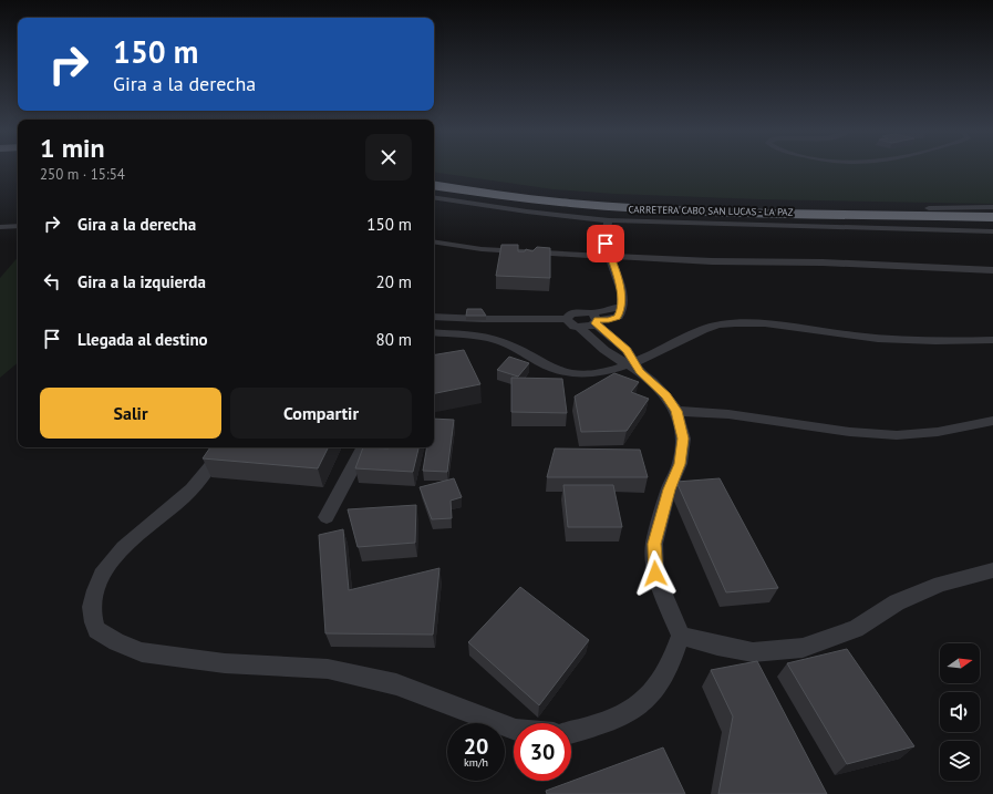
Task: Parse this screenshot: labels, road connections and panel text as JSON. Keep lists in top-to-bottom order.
{
  "streets": {
    "highway": ["CARRETERA CABO SAN LUCAS - LA PAZ"]
  },
  "north": "right",
  "page": {
    "turn": ["150 m", "Gira a la derecha"],
    "heading": ["1 min", "250 m · 15:54"],
    "list": [
      {
        "name": "Gira a la derecha",
        "value": "150 m"
      },
      {
        "name": "Gira a la izquierda",
        "value": "20 m"
      },
      {
        "name": "Llegada al destino",
        "value": "80 m"
      }
    ],
    "buttons": ["Salir", "Compartir"],
    "speed": "20 km/h",
    "limit": "30"
  }
}
